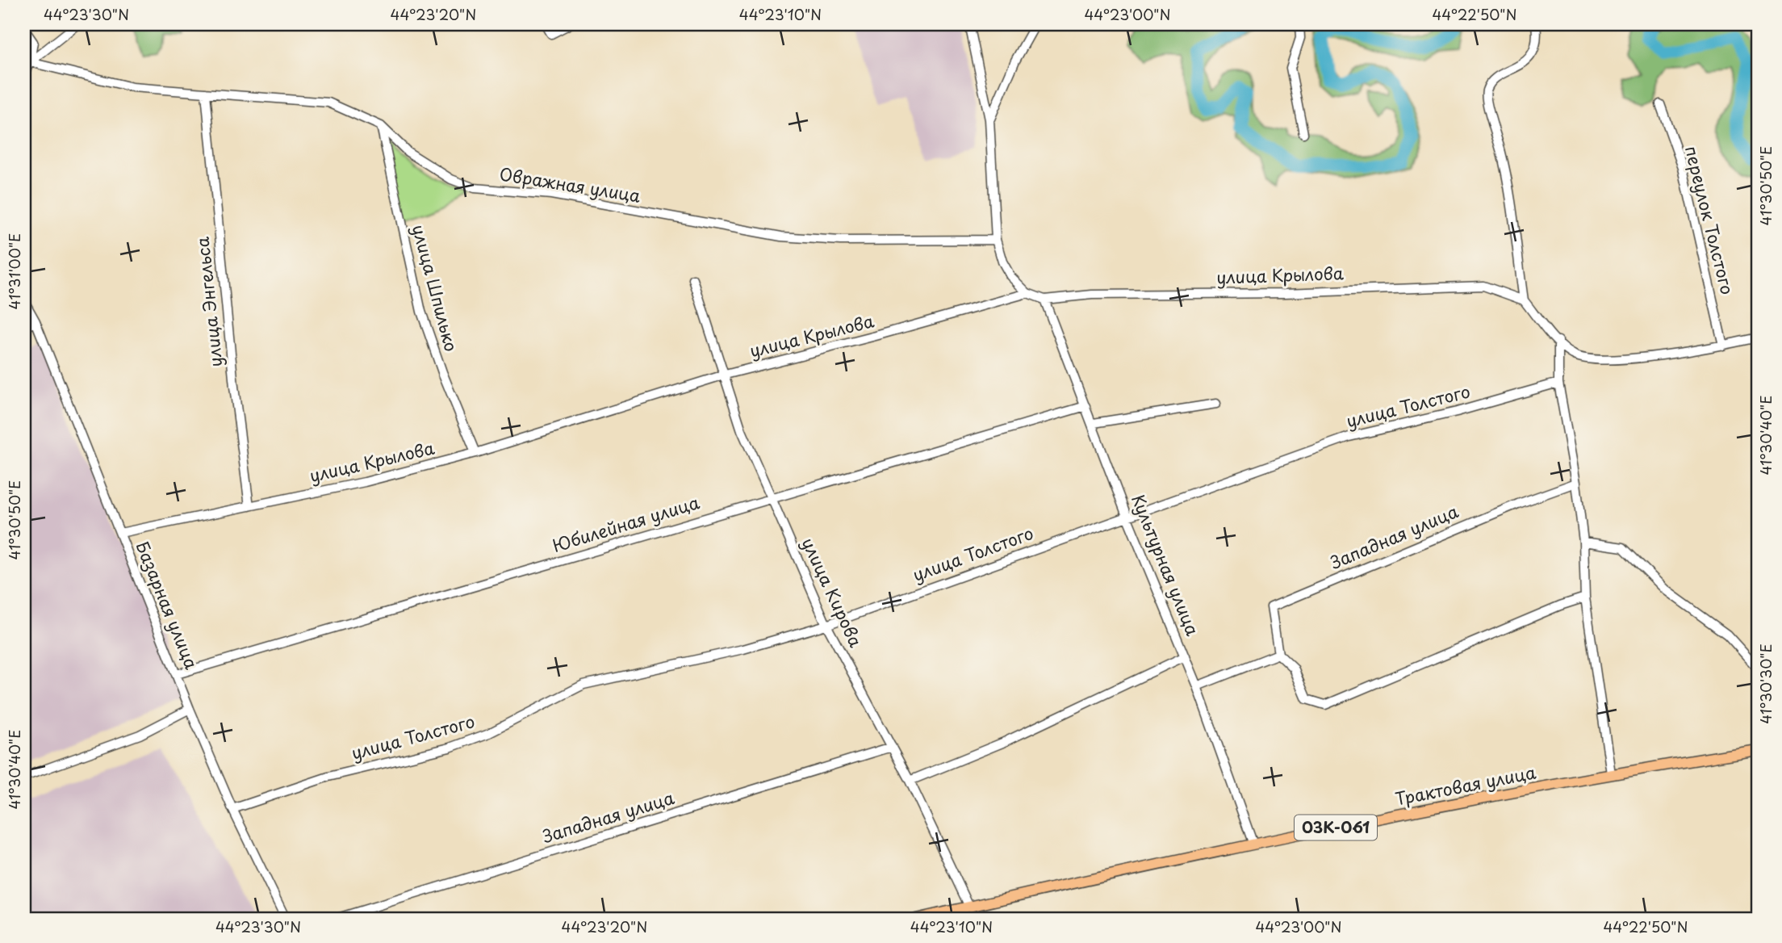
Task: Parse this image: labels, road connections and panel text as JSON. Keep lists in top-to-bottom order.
{
  "streets": {
    "main road": ["Трактовая улица", "03К-061"],
    "street": [
      "Овражная улица",
      "переулок Толстого",
      "улица Крылова",
      "улица Шпилько",
      "улица Энгельса",
      "улица Толстого",
      "Юбилейная улица",
      "Западная улица",
      "Культурная улица",
      "улица Кирова",
      "Базарная улица"
    ]
  },
  "crossings": [
    ["Овражная улица", "улица Шпилько"],
    ["Овражная улица", "улица Энгельса"],
    ["улица Крылова", "улица Шпилько"],
    ["улица Крылова", "улица Энгельса"],
    ["улица Крылова", "Культурная улица"],
    ["улица Крылова", "улица Кирова"],
    ["улица Крылова", "Базарная улица"],
    ["улица Толстого", "Культурная улица"],
    ["улица Толстого", "улица Кирова"],
    ["улица Толстого", "Базарная улица"],
    ["Юбилейная улица", "Культурная улица"],
    ["Юбилейная улица", "улица Кирова"],
    ["Юбилейная улица", "Базарная улица"],
    ["Западная улица", "улица Кирова"],
    ["Культурная улица", "Трактовая улица"],
    ["улица Кирова", "Трактовая улица"]
  ],
  "coordinates": [
    "44°23'30\"N",
    "44°23'20\"N",
    "44°23'10\"N",
    "44°23'00\"N",
    "44°22'50\"N",
    "41°30'50\"E",
    "41°31'00\"E",
    "41°30'40\"E",
    "41°30'30\"E"
  ]
}
